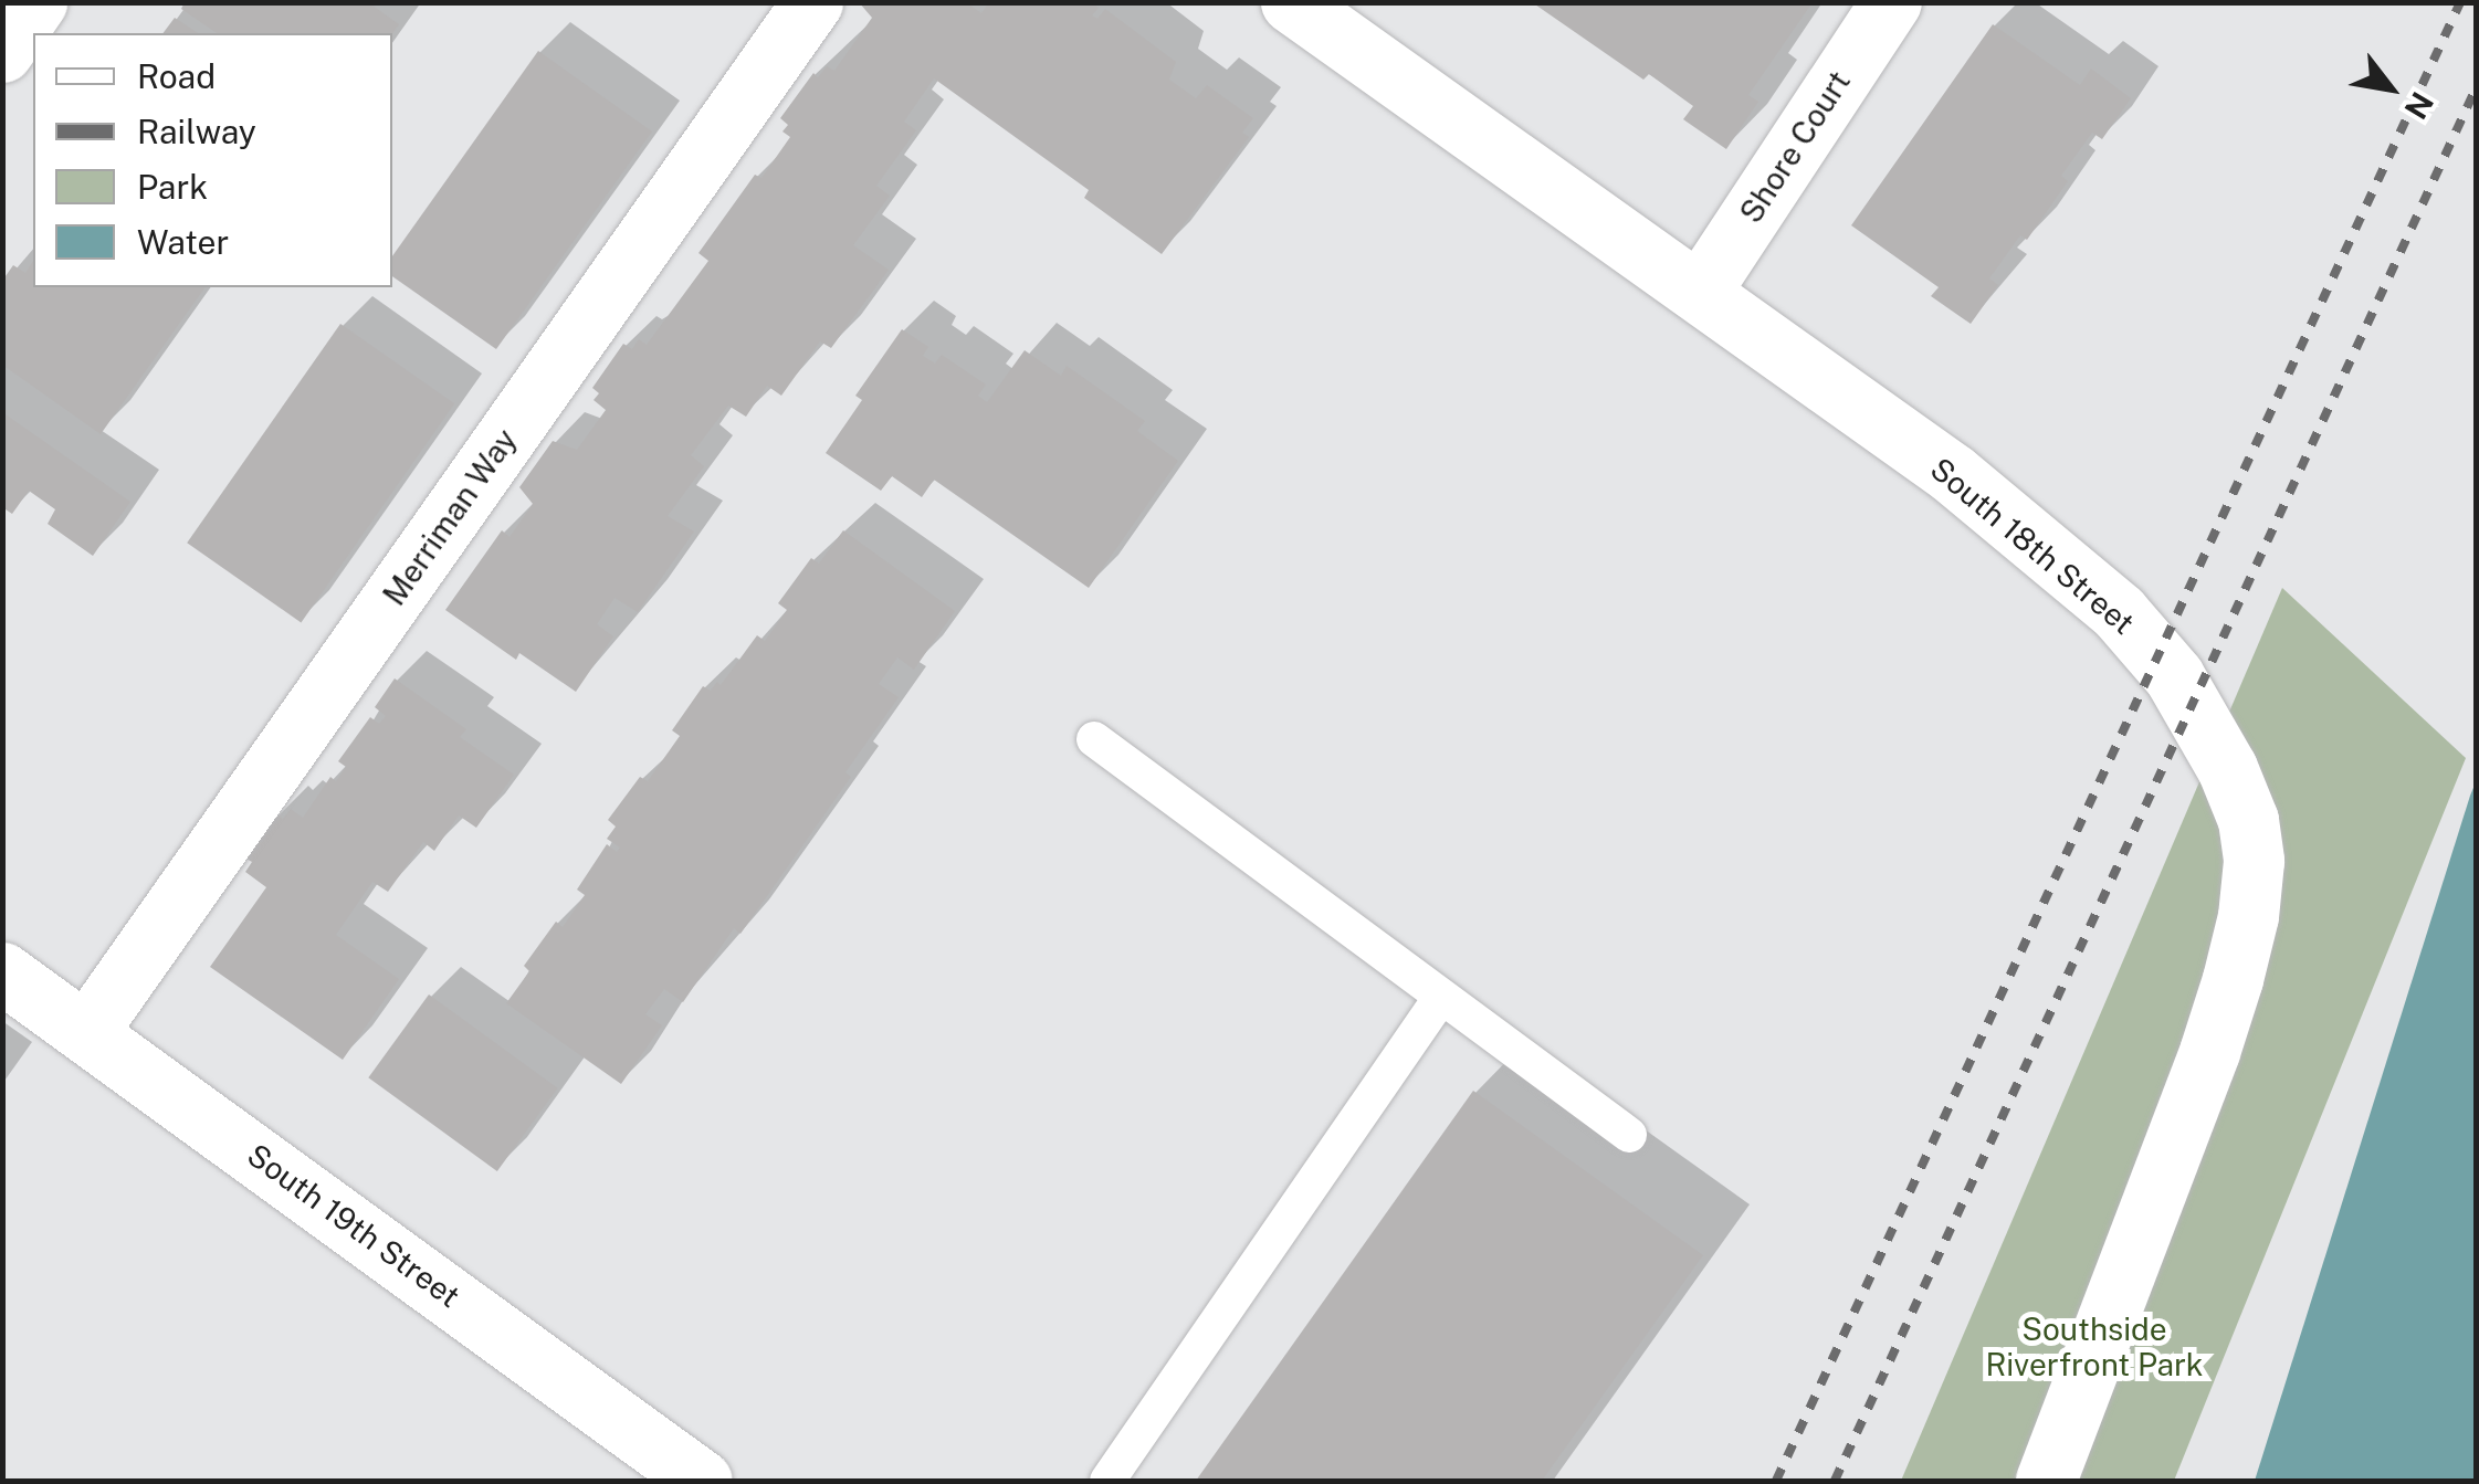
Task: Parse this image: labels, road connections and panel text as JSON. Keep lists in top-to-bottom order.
{
  "streets": {
    "street": [
      "Shore Court",
      "Merriman Way",
      "South 18th Street",
      "South 19th Street"
    ]
  },
  "crossings": [
    ["Shore Court", "South 18th Street"],
    ["Merriman Way", "South 19th Street"]
  ],
  "parks": ["Southside Riverfront Park"],
  "legend": [
    "Road",
    "Railway",
    "Park",
    "Water"
  ],
  "north": "bottom right"
}
